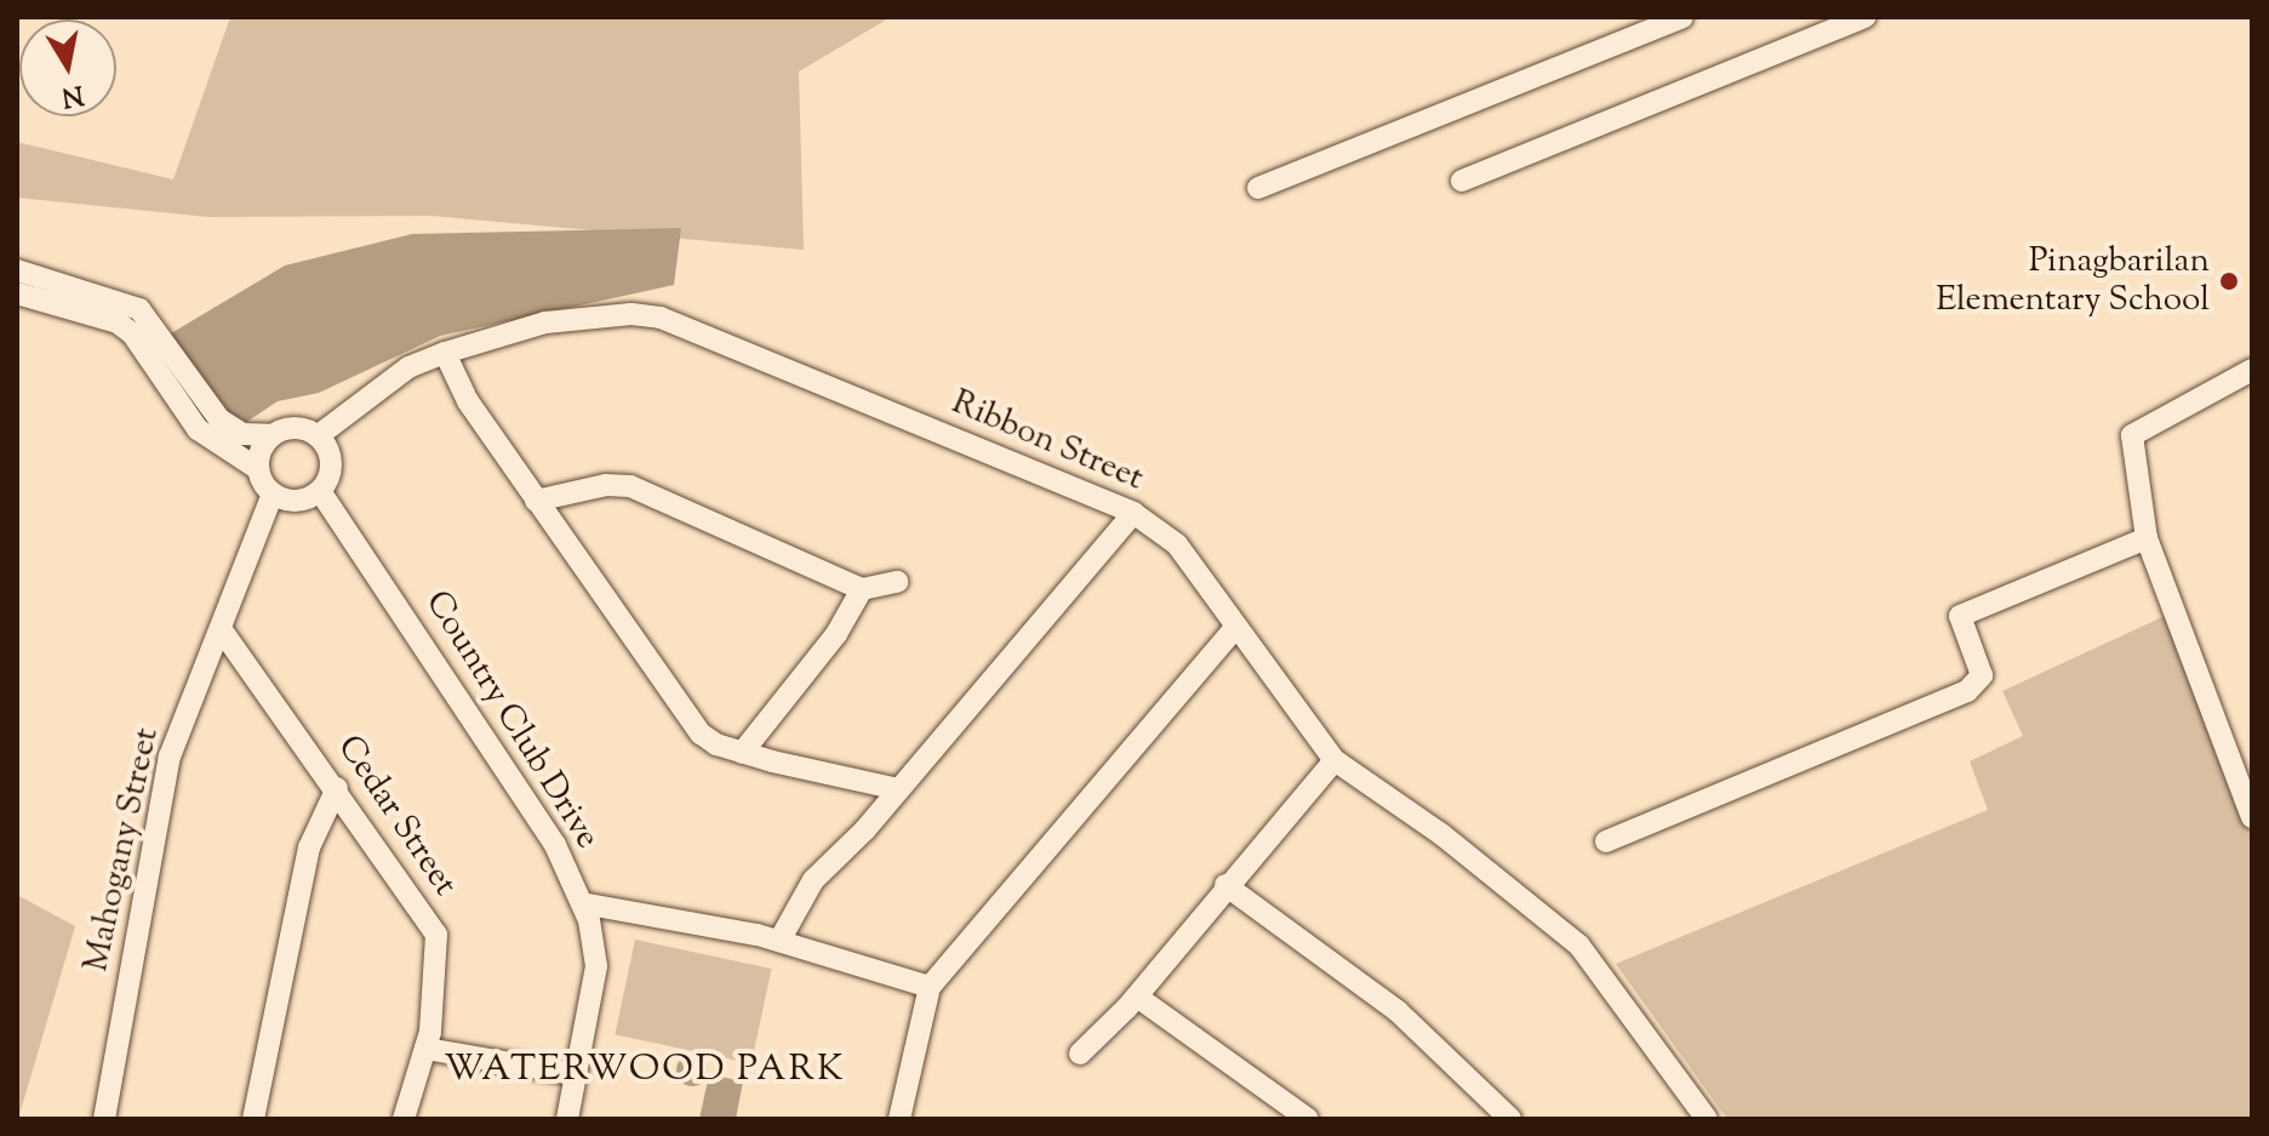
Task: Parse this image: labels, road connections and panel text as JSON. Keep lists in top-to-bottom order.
{
  "streets": {
    "street": [
      "Ribbon Street",
      "Country Club Drive",
      "Cedar Street",
      "Mahogany Street"
    ]
  },
  "crossings": [
    ["Ribbon Street", "Country Club Drive"],
    ["Ribbon Street", "Mahogany Street"],
    ["Country Club Drive", "Mahogany Street"],
    ["Cedar Street", "Mahogany Street"]
  ],
  "districts": ["WATERWOOD PARK"],
  "places": ["Pinagbarilan Elementary School"],
  "north": "bottom"
}
